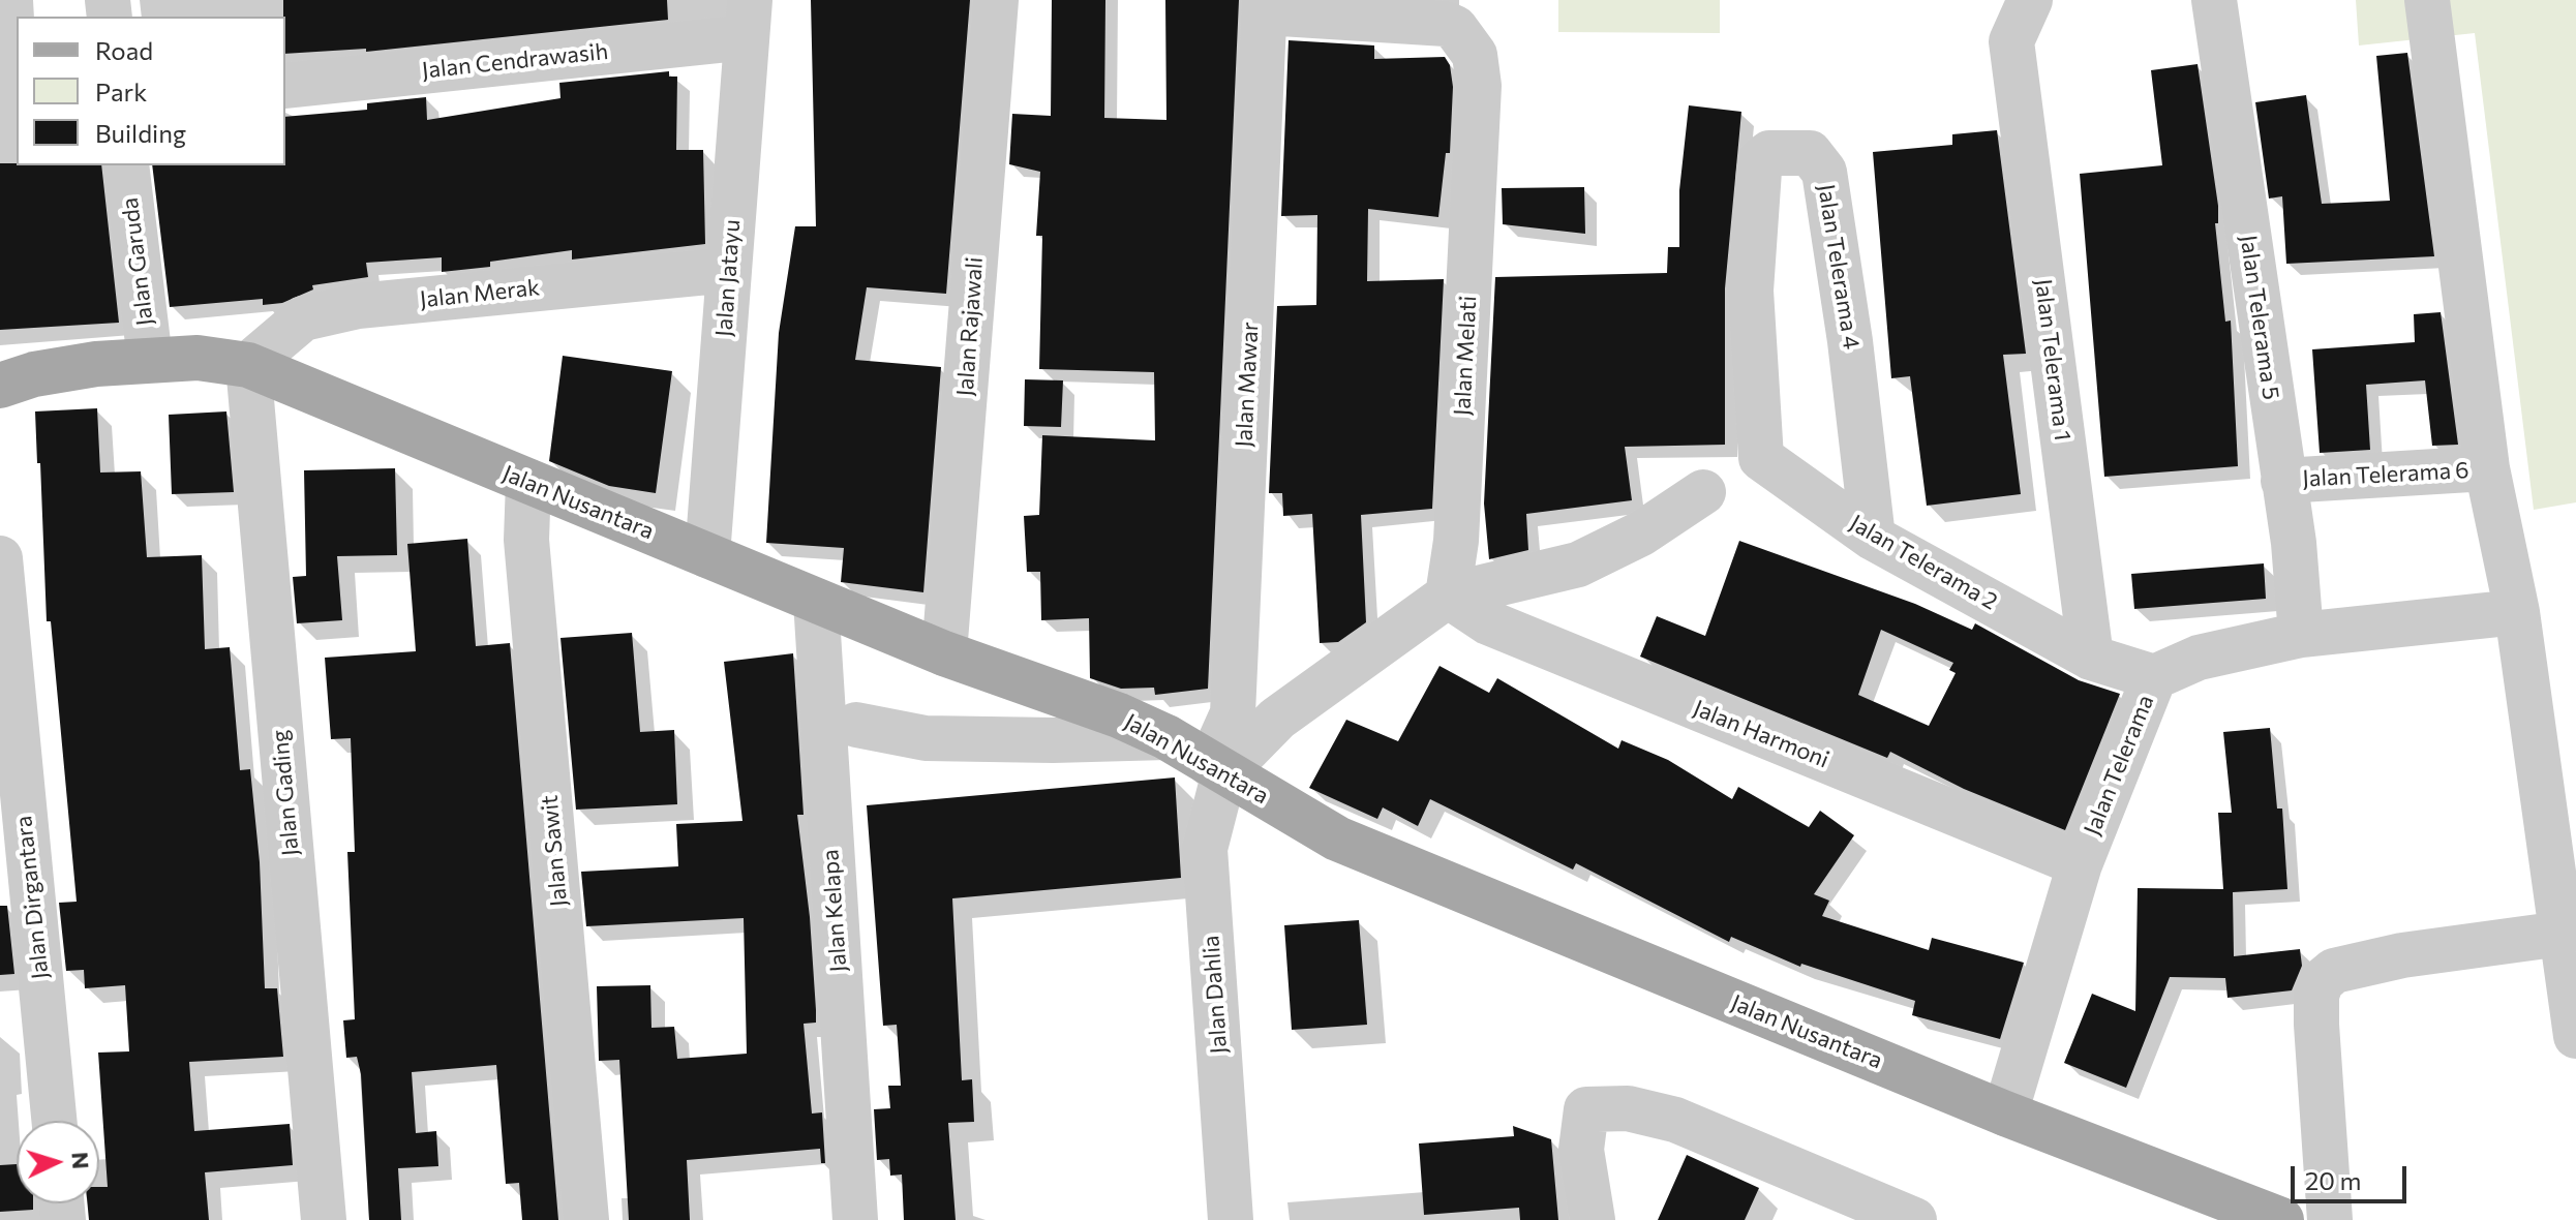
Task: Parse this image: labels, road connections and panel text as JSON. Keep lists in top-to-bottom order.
{
  "streets": {
    "main road": ["Jalan Nusantara"],
    "street": [
      "Jalan Cendrawasih",
      "Jalan Garuda",
      "Jalan Telerama 4",
      "Jalan Jatayu",
      "Jalan Merak",
      "Jalan Telerama 5",
      "Jalan Rajawali",
      "Jalan Melati",
      "Jalan Telerama 1",
      "Jalan Mawar",
      "Jalan Telerama 6",
      "Jalan Telerama 2",
      "Jalan Harmoni",
      "Jalan Telerama",
      "Jalan Gading",
      "Jalan Sawit",
      "Jalan Dirgantara",
      "Jalan Kelapa",
      "Jalan Dahlia"
    ]
  },
  "crossings": [
    ["Jalan Cendrawasih", "Jalan Jatayu"],
    ["Jalan Garuda", "Jalan Nusantara"],
    ["Jalan Telerama 4", "Jalan Telerama 2"],
    ["Jalan Jatayu", "Jalan Merak"],
    ["Jalan Jatayu", "Jalan Nusantara"],
    ["Jalan Merak", "Jalan Nusantara"],
    ["Jalan Merak", "Jalan Gading"],
    ["Jalan Telerama 5", "Jalan Telerama 6"],
    ["Jalan Telerama 5", "Jalan Telerama"],
    ["Jalan Rajawali", "Jalan Nusantara"],
    ["Jalan Melati", "Jalan Mawar"],
    ["Jalan Melati", "Jalan Harmoni"],
    ["Jalan Telerama 1", "Jalan Telerama 2"],
    ["Jalan Mawar", "Jalan Nusantara"],
    ["Jalan Mawar", "Jalan Dahlia"],
    ["Jalan Nusantara", "Jalan Telerama"],
    ["Jalan Nusantara", "Jalan Gading"],
    ["Jalan Nusantara", "Jalan Sawit"],
    ["Jalan Nusantara", "Jalan Kelapa"],
    ["Jalan Nusantara", "Jalan Dahlia"],
    ["Jalan Harmoni", "Jalan Telerama"]
  ],
  "legend": ["Road", "Park", "Building"],
  "scale_bar": "20 m",
  "north": "right"
}
